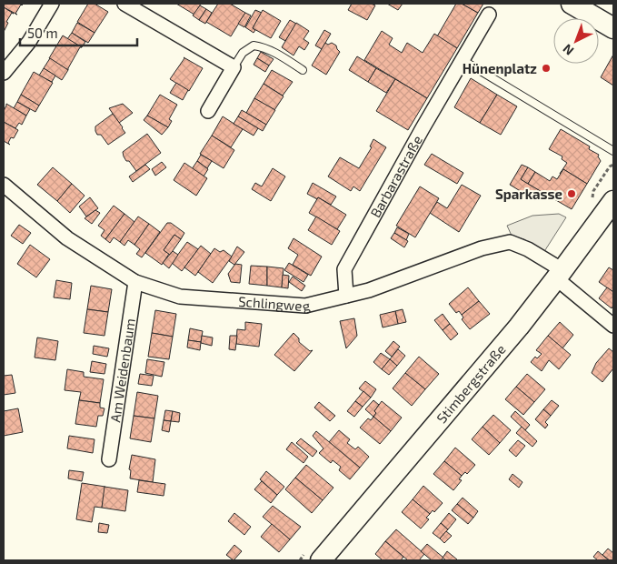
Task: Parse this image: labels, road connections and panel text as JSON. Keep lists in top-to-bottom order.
{
  "streets": {
    "street": [
      "Barbarastraße",
      "Schlingweg",
      "Am Weidenbaum",
      "Stimbergstraße"
    ]
  },
  "crossings": [
    ["Barbarastraße", "Schlingweg"],
    ["Schlingweg", "Am Weidenbaum"],
    ["Schlingweg", "Stimbergstraße"]
  ],
  "places": ["Hünenplatz", "Sparkasse"],
  "scale_bar": "50 m",
  "north": "bottom left"
}
